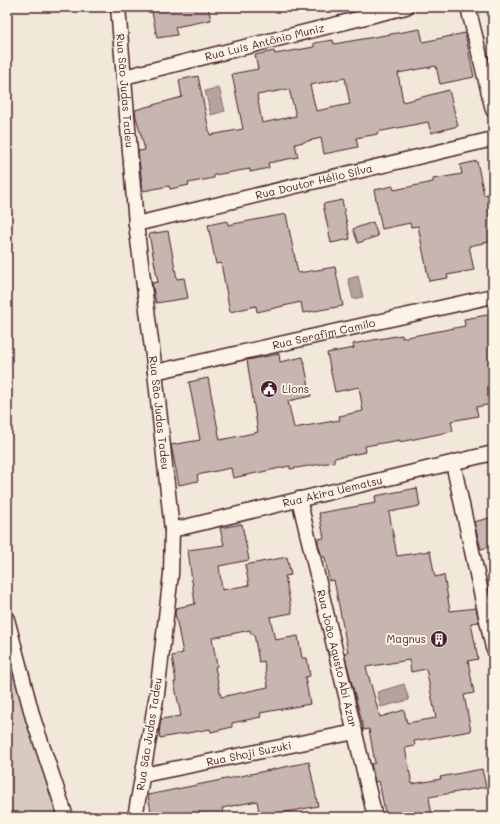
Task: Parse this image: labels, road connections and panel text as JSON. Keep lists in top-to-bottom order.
{
  "streets": {
    "street": [
      "Rua Luís Antônio Muniz",
      "Rua São Judas Tadeu",
      "Rua Doutor Hélio Silva",
      "Rua Serafim Camilo",
      "Rua Akira Uematsu",
      "Rua João Agusto Abi Azar",
      "Rua Shoji Suzuki"
    ]
  },
  "crossings": [
    ["Rua Luís Antônio Muniz", "Rua São Judas Tadeu"],
    ["Rua São Judas Tadeu", "Rua Doutor Hélio Silva"],
    ["Rua São Judas Tadeu", "Rua Serafim Camilo"],
    ["Rua São Judas Tadeu", "Rua Akira Uematsu"],
    ["Rua São Judas Tadeu", "Rua Shoji Suzuki"],
    ["Rua Akira Uematsu", "Rua João Agusto Abi Azar"],
    ["Rua João Agusto Abi Azar", "Rua Shoji Suzuki"]
  ],
  "places": {
    "public building": ["Lions"],
    "building": ["Magnus"]
  }
}
